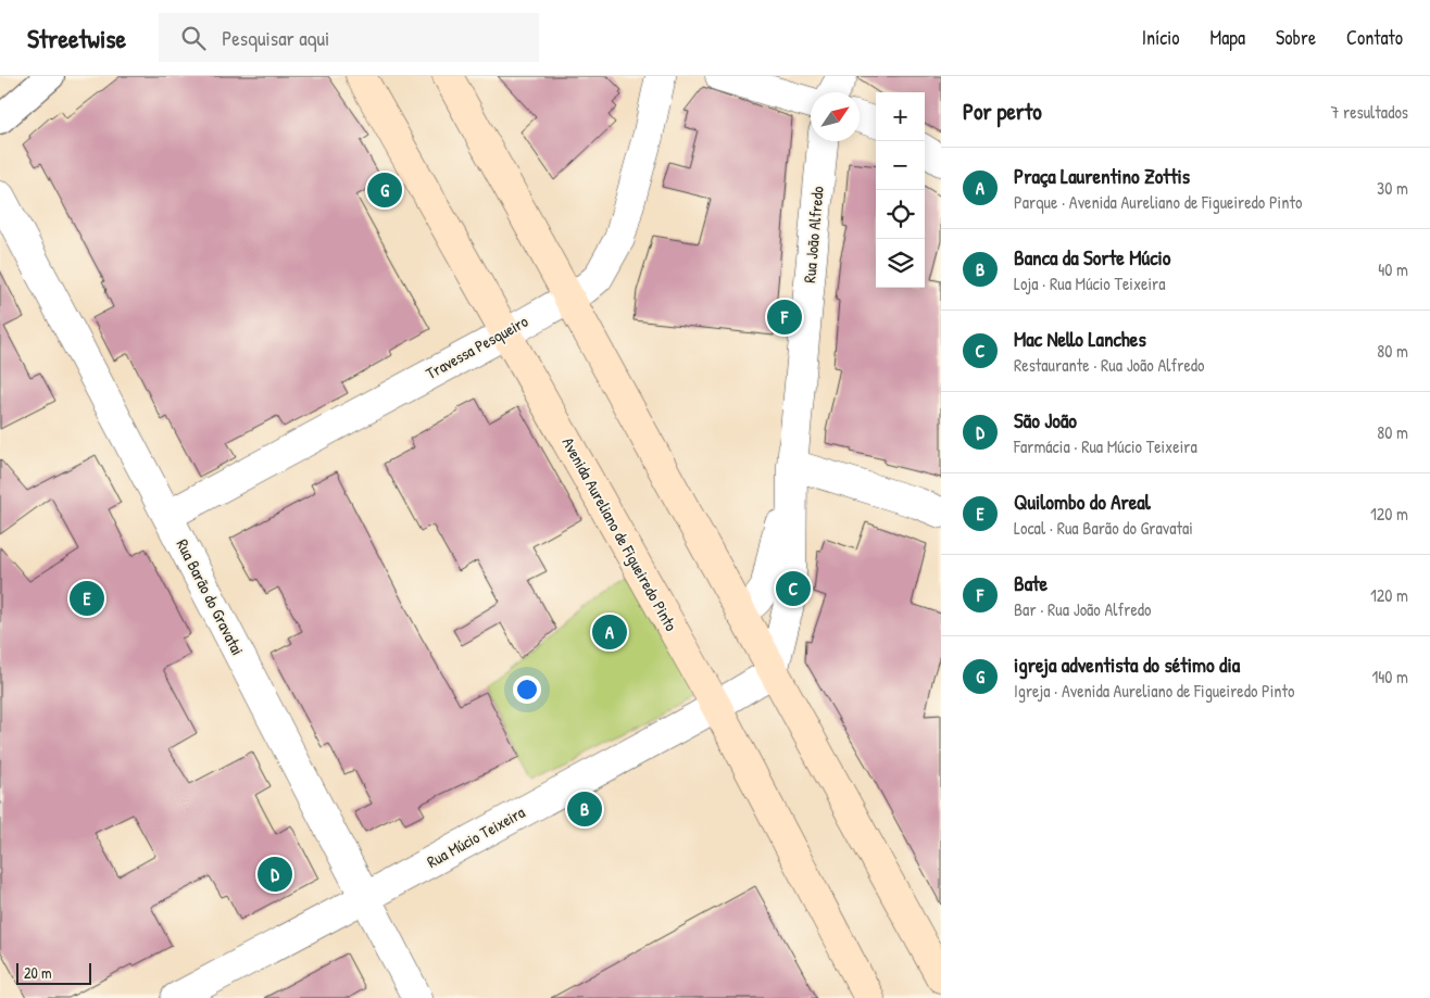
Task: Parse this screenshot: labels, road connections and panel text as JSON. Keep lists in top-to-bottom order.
{
  "streets": {
    "main road": ["Avenida Aureliano de Figueiredo Pinto"],
    "street": [
      "Rua João Alfredo",
      "Travessa Pesqueiro",
      "Rua Barão do Gravatai",
      "Rua Múcio Teixeira"
    ]
  },
  "crossings": [
    ["Rua João Alfredo", "Rua Múcio Teixeira"],
    ["Travessa Pesqueiro", "Avenida Aureliano de Figueiredo Pinto"],
    ["Travessa Pesqueiro", "Rua Barão do Gravatai"],
    ["Avenida Aureliano de Figueiredo Pinto", "Rua Múcio Teixeira"],
    ["Rua Barão do Gravatai", "Rua Múcio Teixeira"]
  ],
  "scale_bar": "20 m",
  "north": "top right",
  "page": {
    "header": "Streetwise",
    "search": "Pesquisar aqui",
    "nav": [
      "Início",
      "Mapa",
      "Sobre",
      "Contato"
    ],
    "heading": ["Por perto", "7 resultados"],
    "map_buttons": ["+", "−"],
    "list": [
      {
        "mark": "A",
        "name": "Praça Laurentino Zottis",
        "note": "Parque · Avenida Aureliano de Figueiredo Pinto",
        "value": "30 m"
      },
      {
        "mark": "B",
        "name": "Banca da Sorte Múcio",
        "note": "Loja · Rua Múcio Teixeira",
        "value": "40 m"
      },
      {
        "mark": "C",
        "name": "Mac Nello Lanches",
        "note": "Restaurante · Rua João Alfredo",
        "value": "80 m"
      },
      {
        "mark": "D",
        "name": "São João",
        "note": "Farmácia · Rua Múcio Teixeira",
        "value": "80 m"
      },
      {
        "mark": "E",
        "name": "Quilombo do Areal",
        "note": "Local · Rua Barão do Gravatai",
        "value": "120 m"
      },
      {
        "mark": "F",
        "name": "Bate",
        "note": "Bar · Rua João Alfredo",
        "value": "120 m"
      },
      {
        "mark": "G",
        "name": "igreja adventista do sétimo dia",
        "note": "Igreja · Avenida Aureliano de Figueiredo Pinto",
        "value": "140 m"
      }
    ],
    "pins": [
      "G",
      "F",
      "C",
      "E",
      "A",
      "B",
      "D"
    ],
    "scale": "20 m"
  }
}
